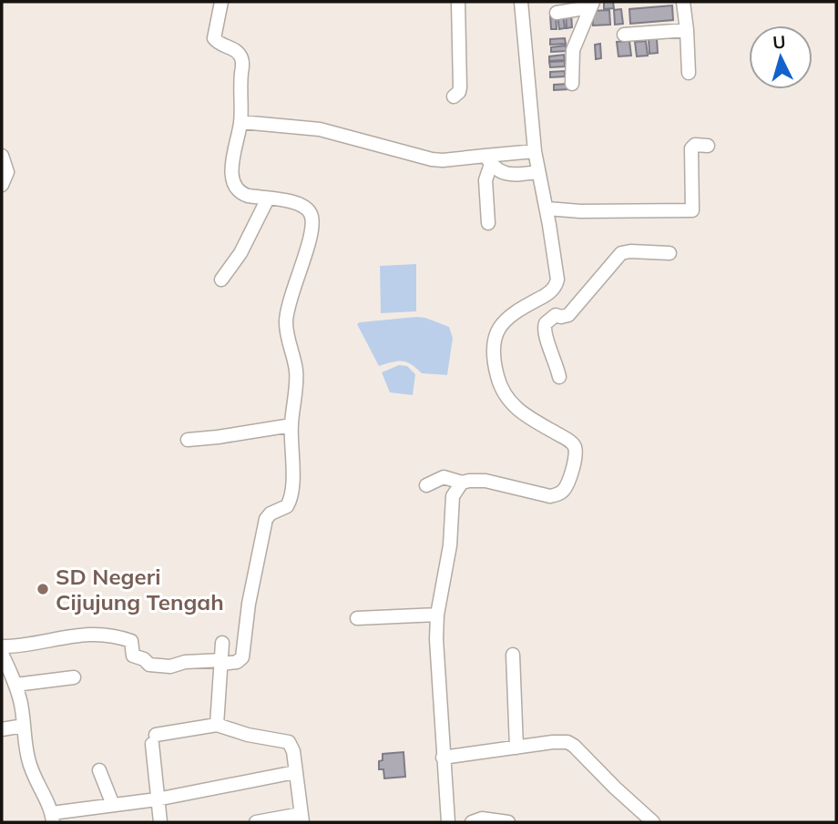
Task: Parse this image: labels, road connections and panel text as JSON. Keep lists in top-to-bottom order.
{
  "places": ["SD Negeri Cijujung Tengah"],
  "north": "top"
}
